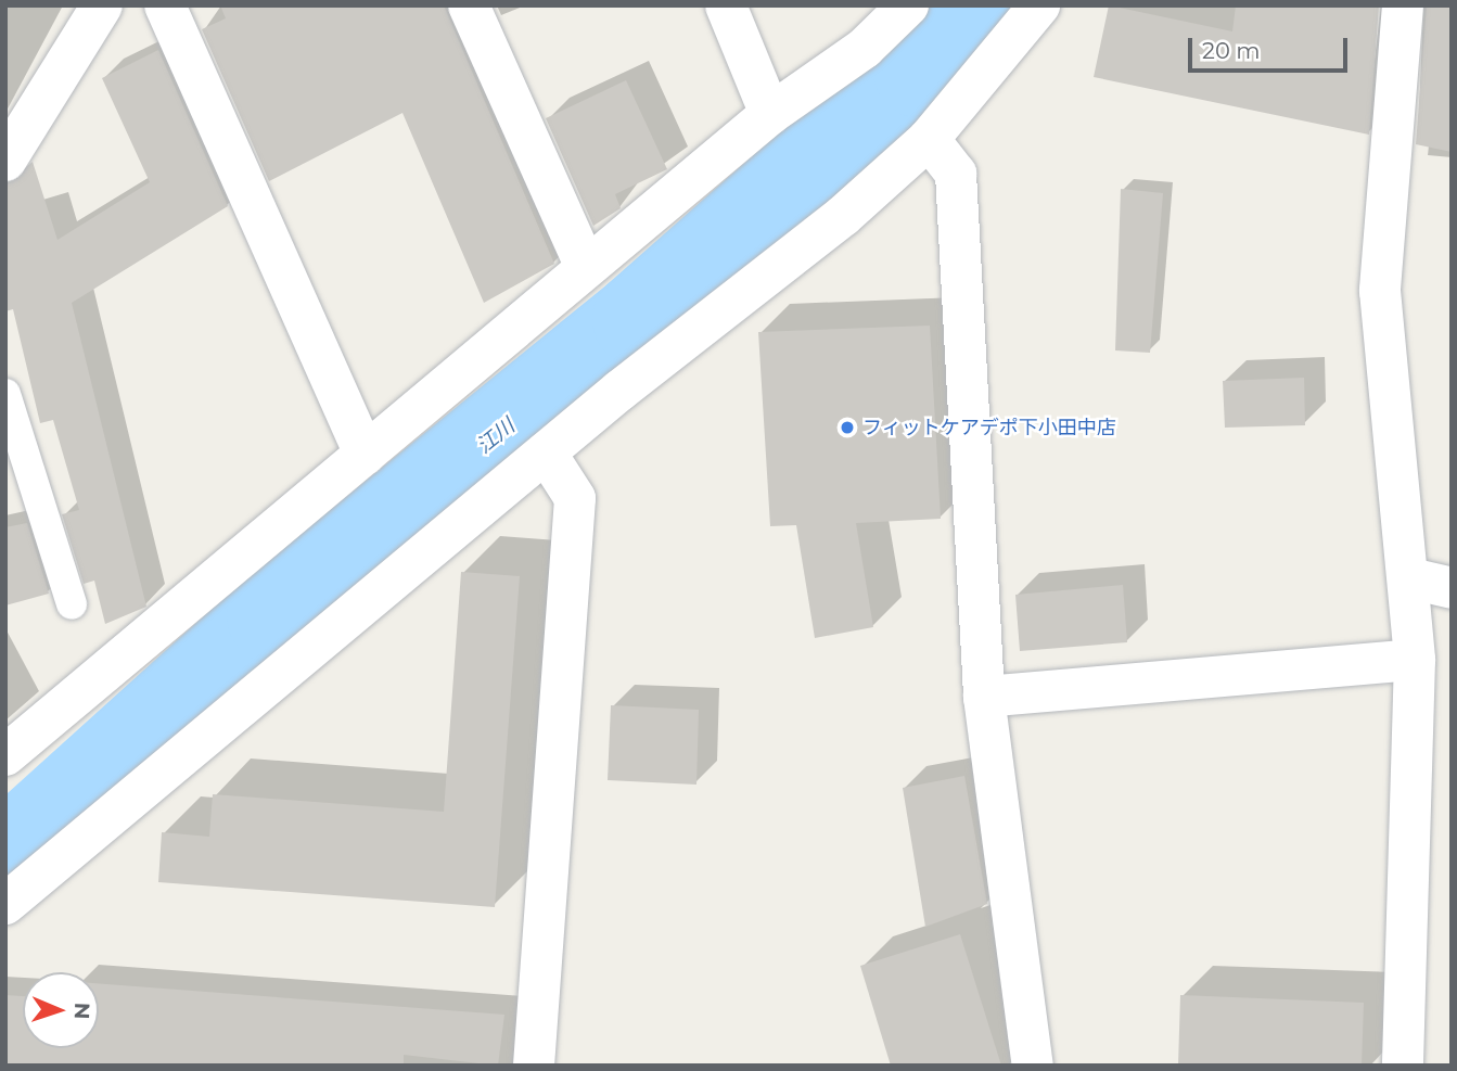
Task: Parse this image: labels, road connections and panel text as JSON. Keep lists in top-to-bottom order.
{
  "water": ["江川"],
  "places": ["フィットケアデポ下小田中店"],
  "scale_bar": "20 m",
  "north": "right"
}
